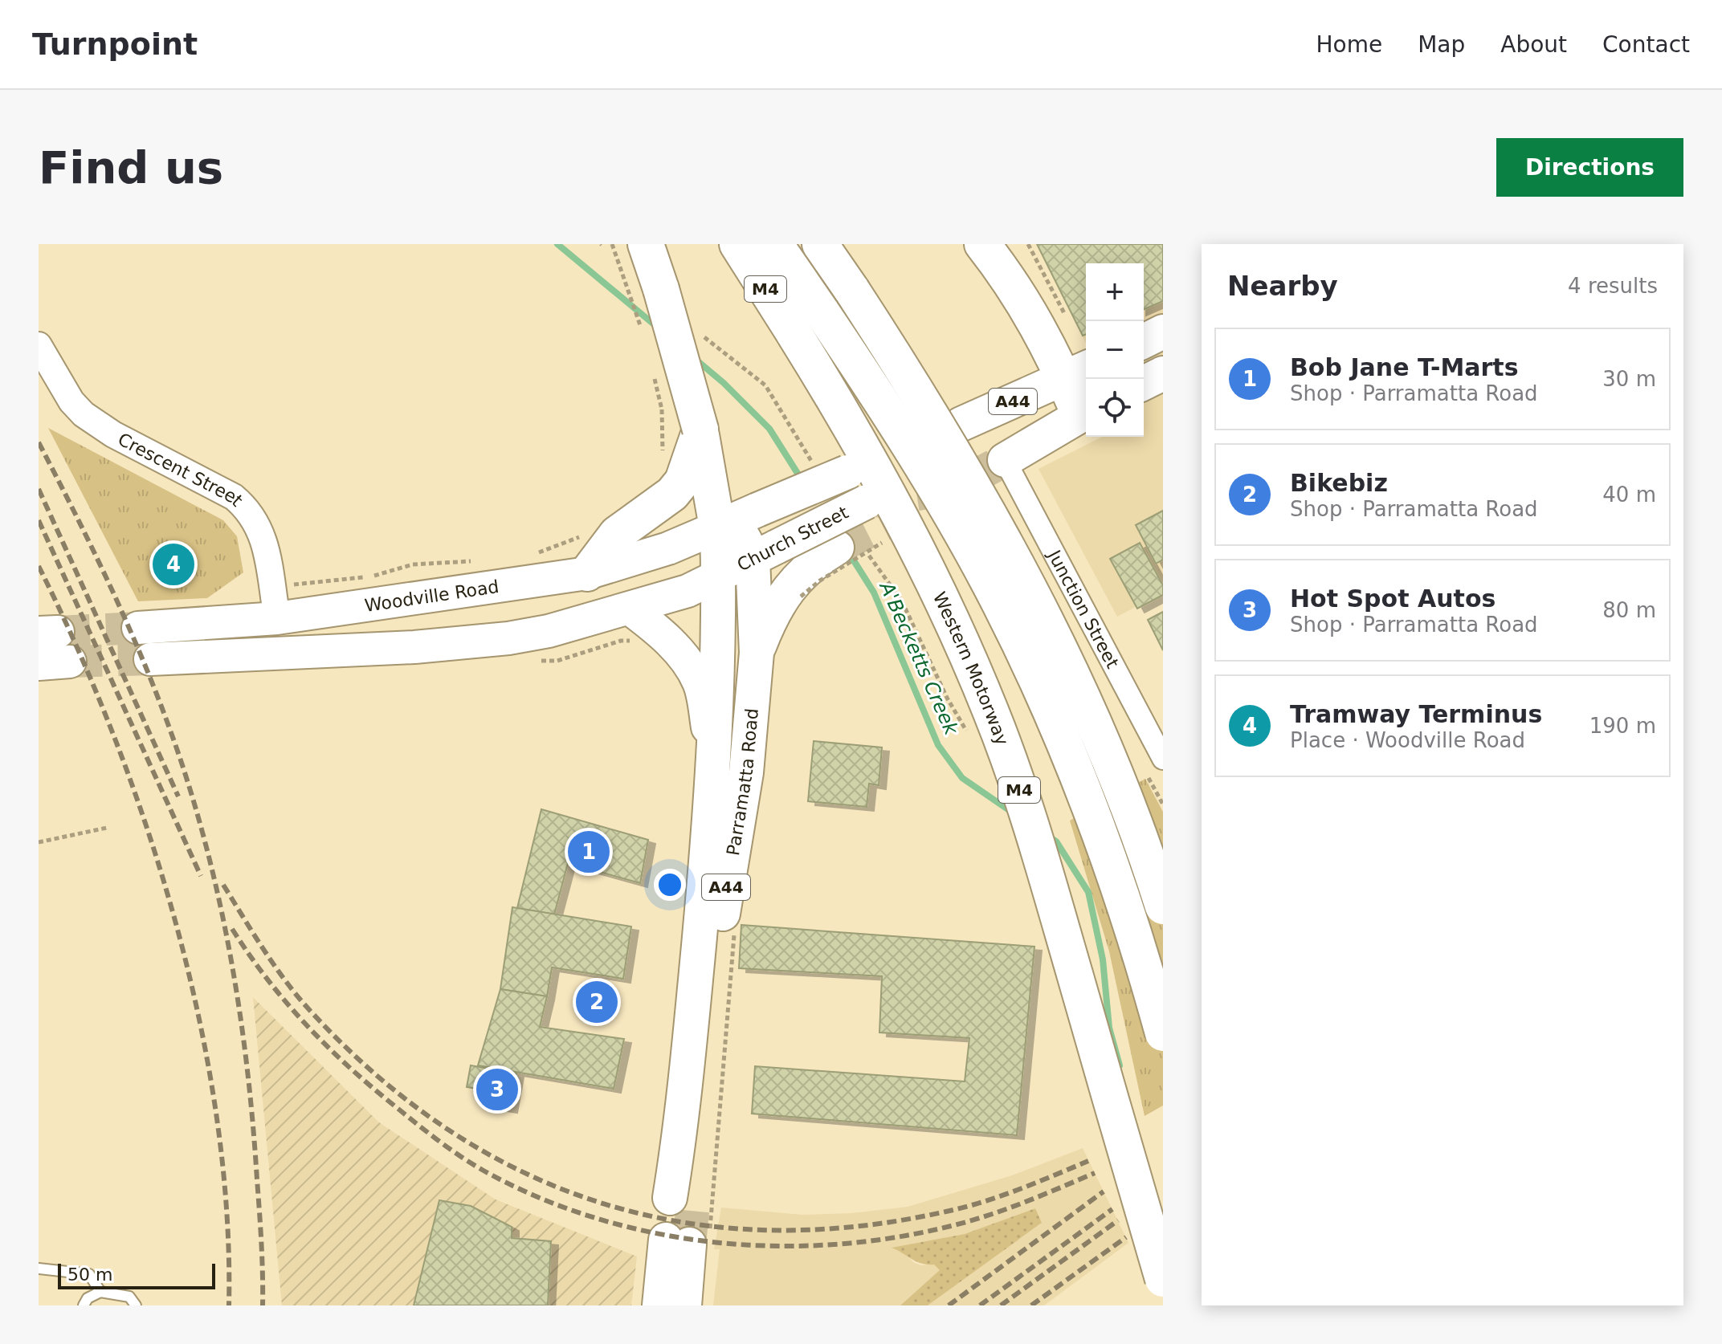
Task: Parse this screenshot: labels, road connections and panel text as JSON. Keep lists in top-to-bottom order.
{
  "streets": {
    "highway": [
      "M4",
      "A44",
      "Church Street",
      "Western Motorway",
      "Parramatta Road"
    ],
    "main road": ["Woodville Road"],
    "street": ["Crescent Street", "Junction Street"]
  },
  "crossings": [
    ["A44", "Junction Street"],
    ["A44", "Parramatta Road"],
    ["Crescent Street", "Woodville Road"],
    ["Church Street", "Woodville Road"],
    ["Church Street", "Parramatta Road"],
    ["Woodville Road", "Parramatta Road"]
  ],
  "water": ["A'Becketts Creek"],
  "scale_bar": "50 m",
  "page": {
    "header": "Turnpoint",
    "nav": [
      "Home",
      "Map",
      "About",
      "Contact"
    ],
    "buttons": "Directions",
    "title": "Find us",
    "heading": ["Nearby", "4 results"],
    "map_buttons": ["+", "−"],
    "list": [
      {
        "mark": "1",
        "name": "Bob Jane T-Marts",
        "note": "Shop · Parramatta Road",
        "value": "30 m"
      },
      {
        "mark": "2",
        "name": "Bikebiz",
        "note": "Shop · Parramatta Road",
        "value": "40 m"
      },
      {
        "mark": "3",
        "name": "Hot Spot Autos",
        "note": "Shop · Parramatta Road",
        "value": "80 m"
      },
      {
        "mark": "4",
        "name": "Tramway Terminus",
        "note": "Place · Woodville Road",
        "value": "190 m"
      }
    ],
    "pins": [
      "4",
      "1",
      "2",
      "3"
    ],
    "scale": "50 m"
  }
}
